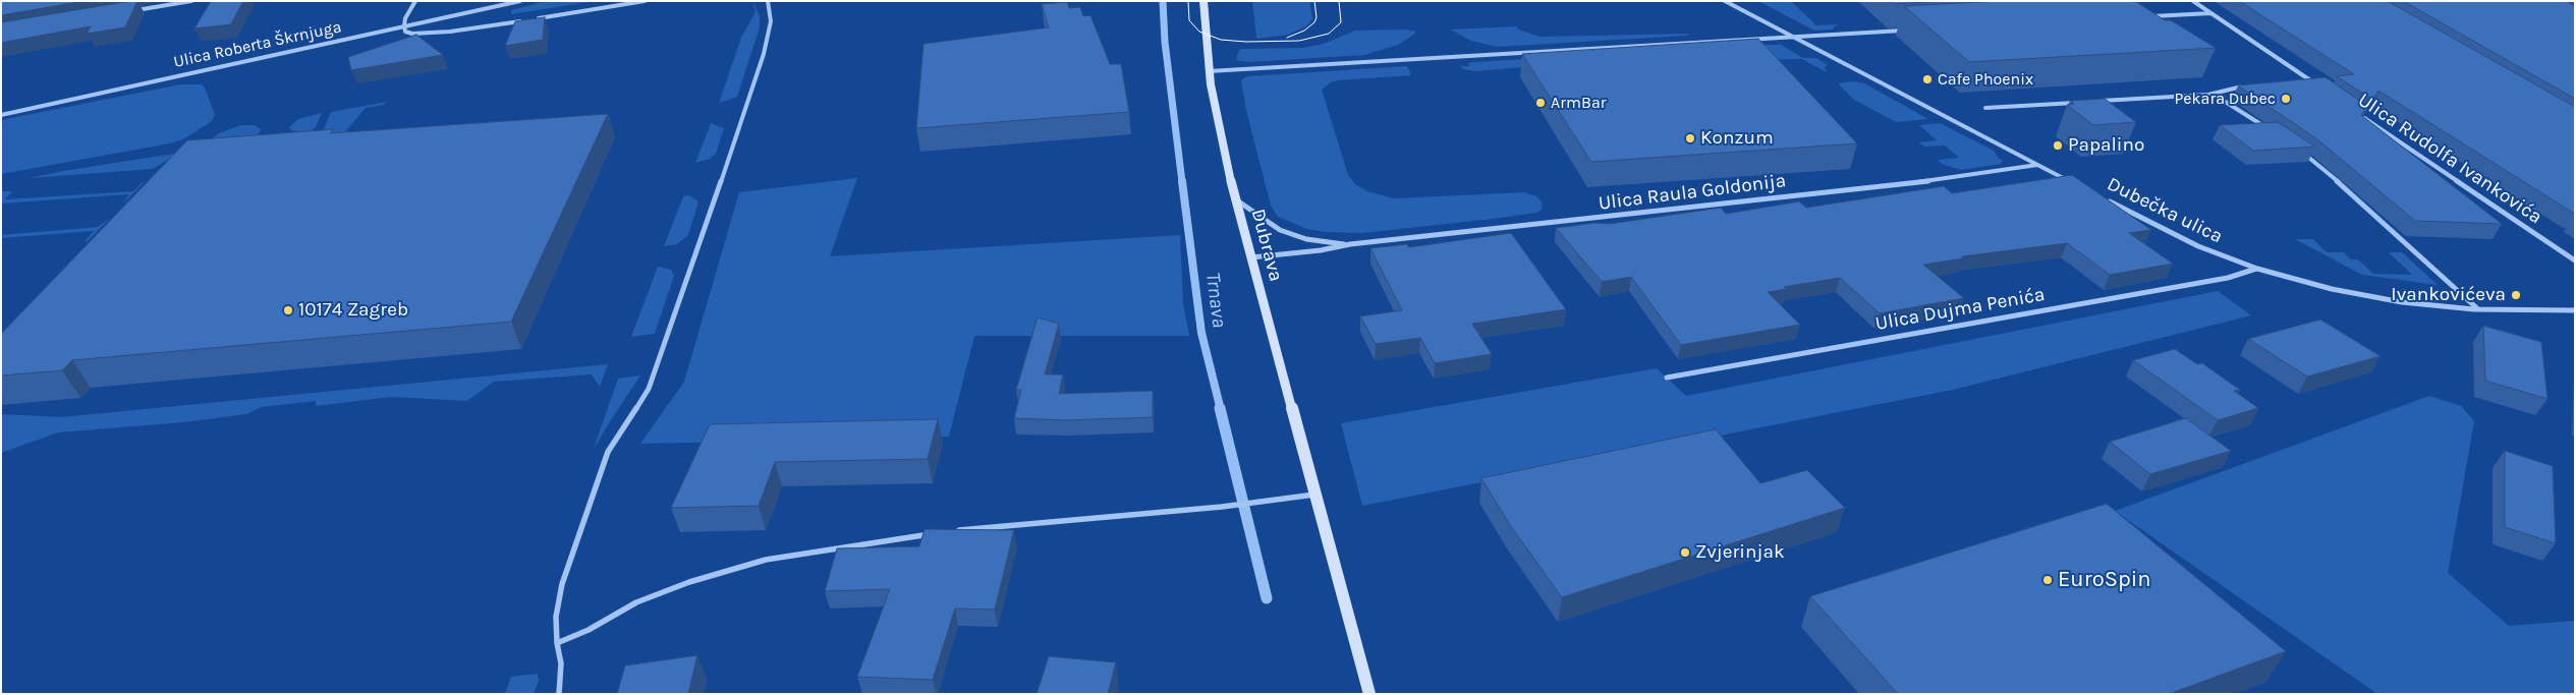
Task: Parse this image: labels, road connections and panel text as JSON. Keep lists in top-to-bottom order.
{
  "streets": {
    "main road": ["Dubrava"],
    "street": [
      "Ulica Roberta Škrnjuga",
      "Ulica Rudolfa Ivankovića",
      "Ulica Raula Goldonija",
      "Dubečka ulica",
      "Ulica Dujma Penića"
    ]
  },
  "crossings": [
    ["Ulica Raula Goldonija", "Dubrava"],
    ["Dubečka ulica", "Ulica Dujma Penića"]
  ],
  "water": ["Trnava"],
  "places": [
    "Cafe Phoenix",
    "Pekara Dubec",
    "ArmBar",
    "Konzum",
    "Papalino",
    "Ivankovićeva",
    "10174 Zagreb",
    "Zvjerinjak",
    "EuroSpin"
  ]
}
